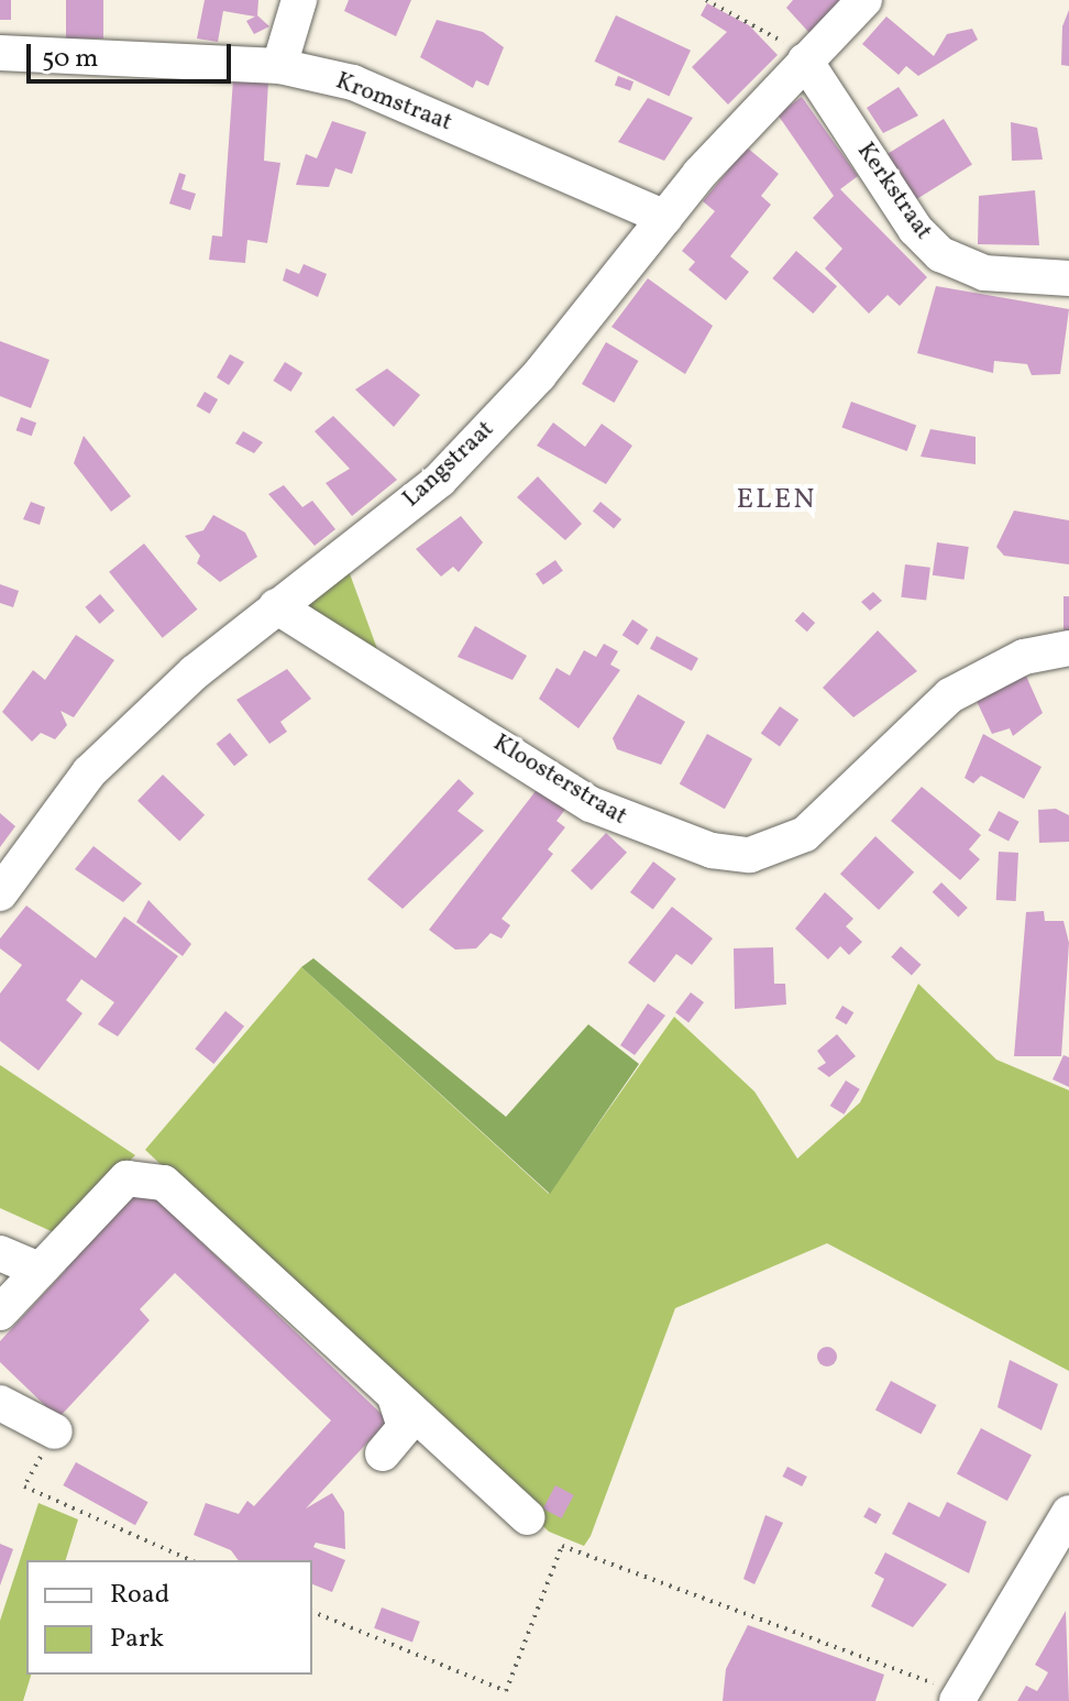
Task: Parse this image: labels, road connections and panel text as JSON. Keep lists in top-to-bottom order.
{
  "streets": {
    "street": [
      "Kromstraat",
      "Kerkstraat",
      "Langstraat",
      "Kloosterstraat"
    ]
  },
  "crossings": [
    ["Kromstraat", "Langstraat"],
    ["Kerkstraat", "Langstraat"],
    ["Langstraat", "Kloosterstraat"]
  ],
  "districts": ["ELEN"],
  "legend": ["Road", "Park"],
  "scale_bar": "50 m"
}
